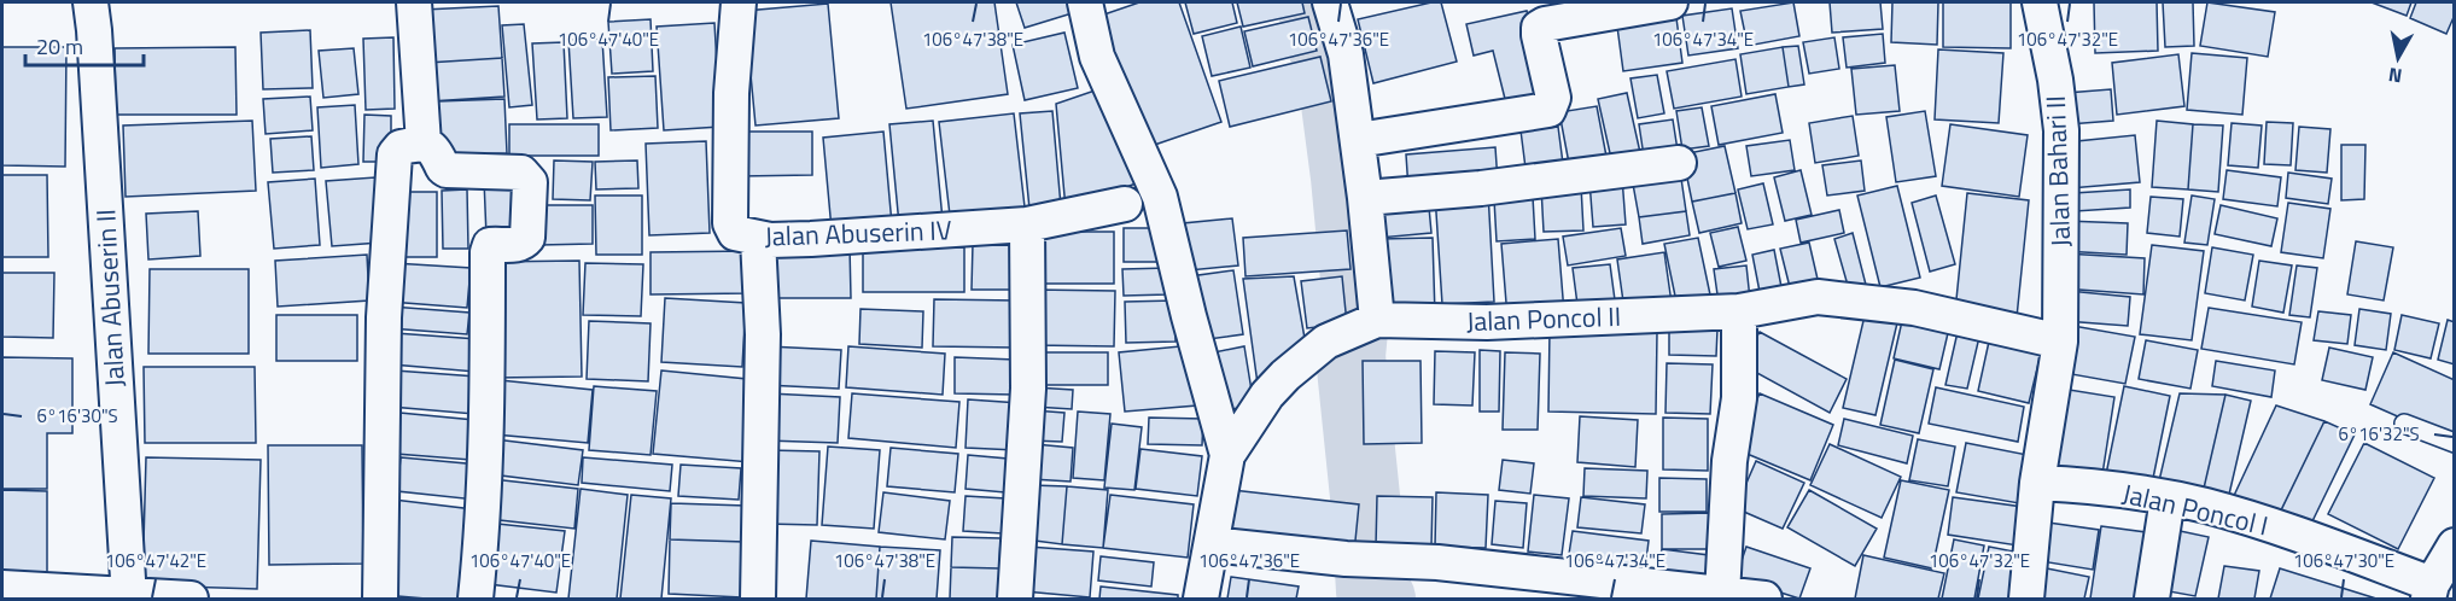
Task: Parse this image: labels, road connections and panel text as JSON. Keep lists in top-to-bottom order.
{
  "streets": {
    "street": [
      "Jalan Bahari II",
      "Jalan Abuserin IV",
      "Jalan Abuserin II",
      "Jalan Poncol II",
      "Jalan Poncol I"
    ]
  },
  "crossings": [
    ["Jalan Bahari II", "Jalan Poncol II"],
    ["Jalan Bahari II", "Jalan Poncol I"]
  ],
  "scale_bar": "20 m",
  "north": "bottom",
  "coordinates": [
    "106°47'40\"E",
    "106°47'38\"E",
    "106°47'36\"E",
    "106°47'34\"E",
    "106°47'32\"E",
    "6°16'30\"S",
    "6°16'32\"S",
    "106°47'42\"E",
    "106°47'30\"E"
  ]
}
